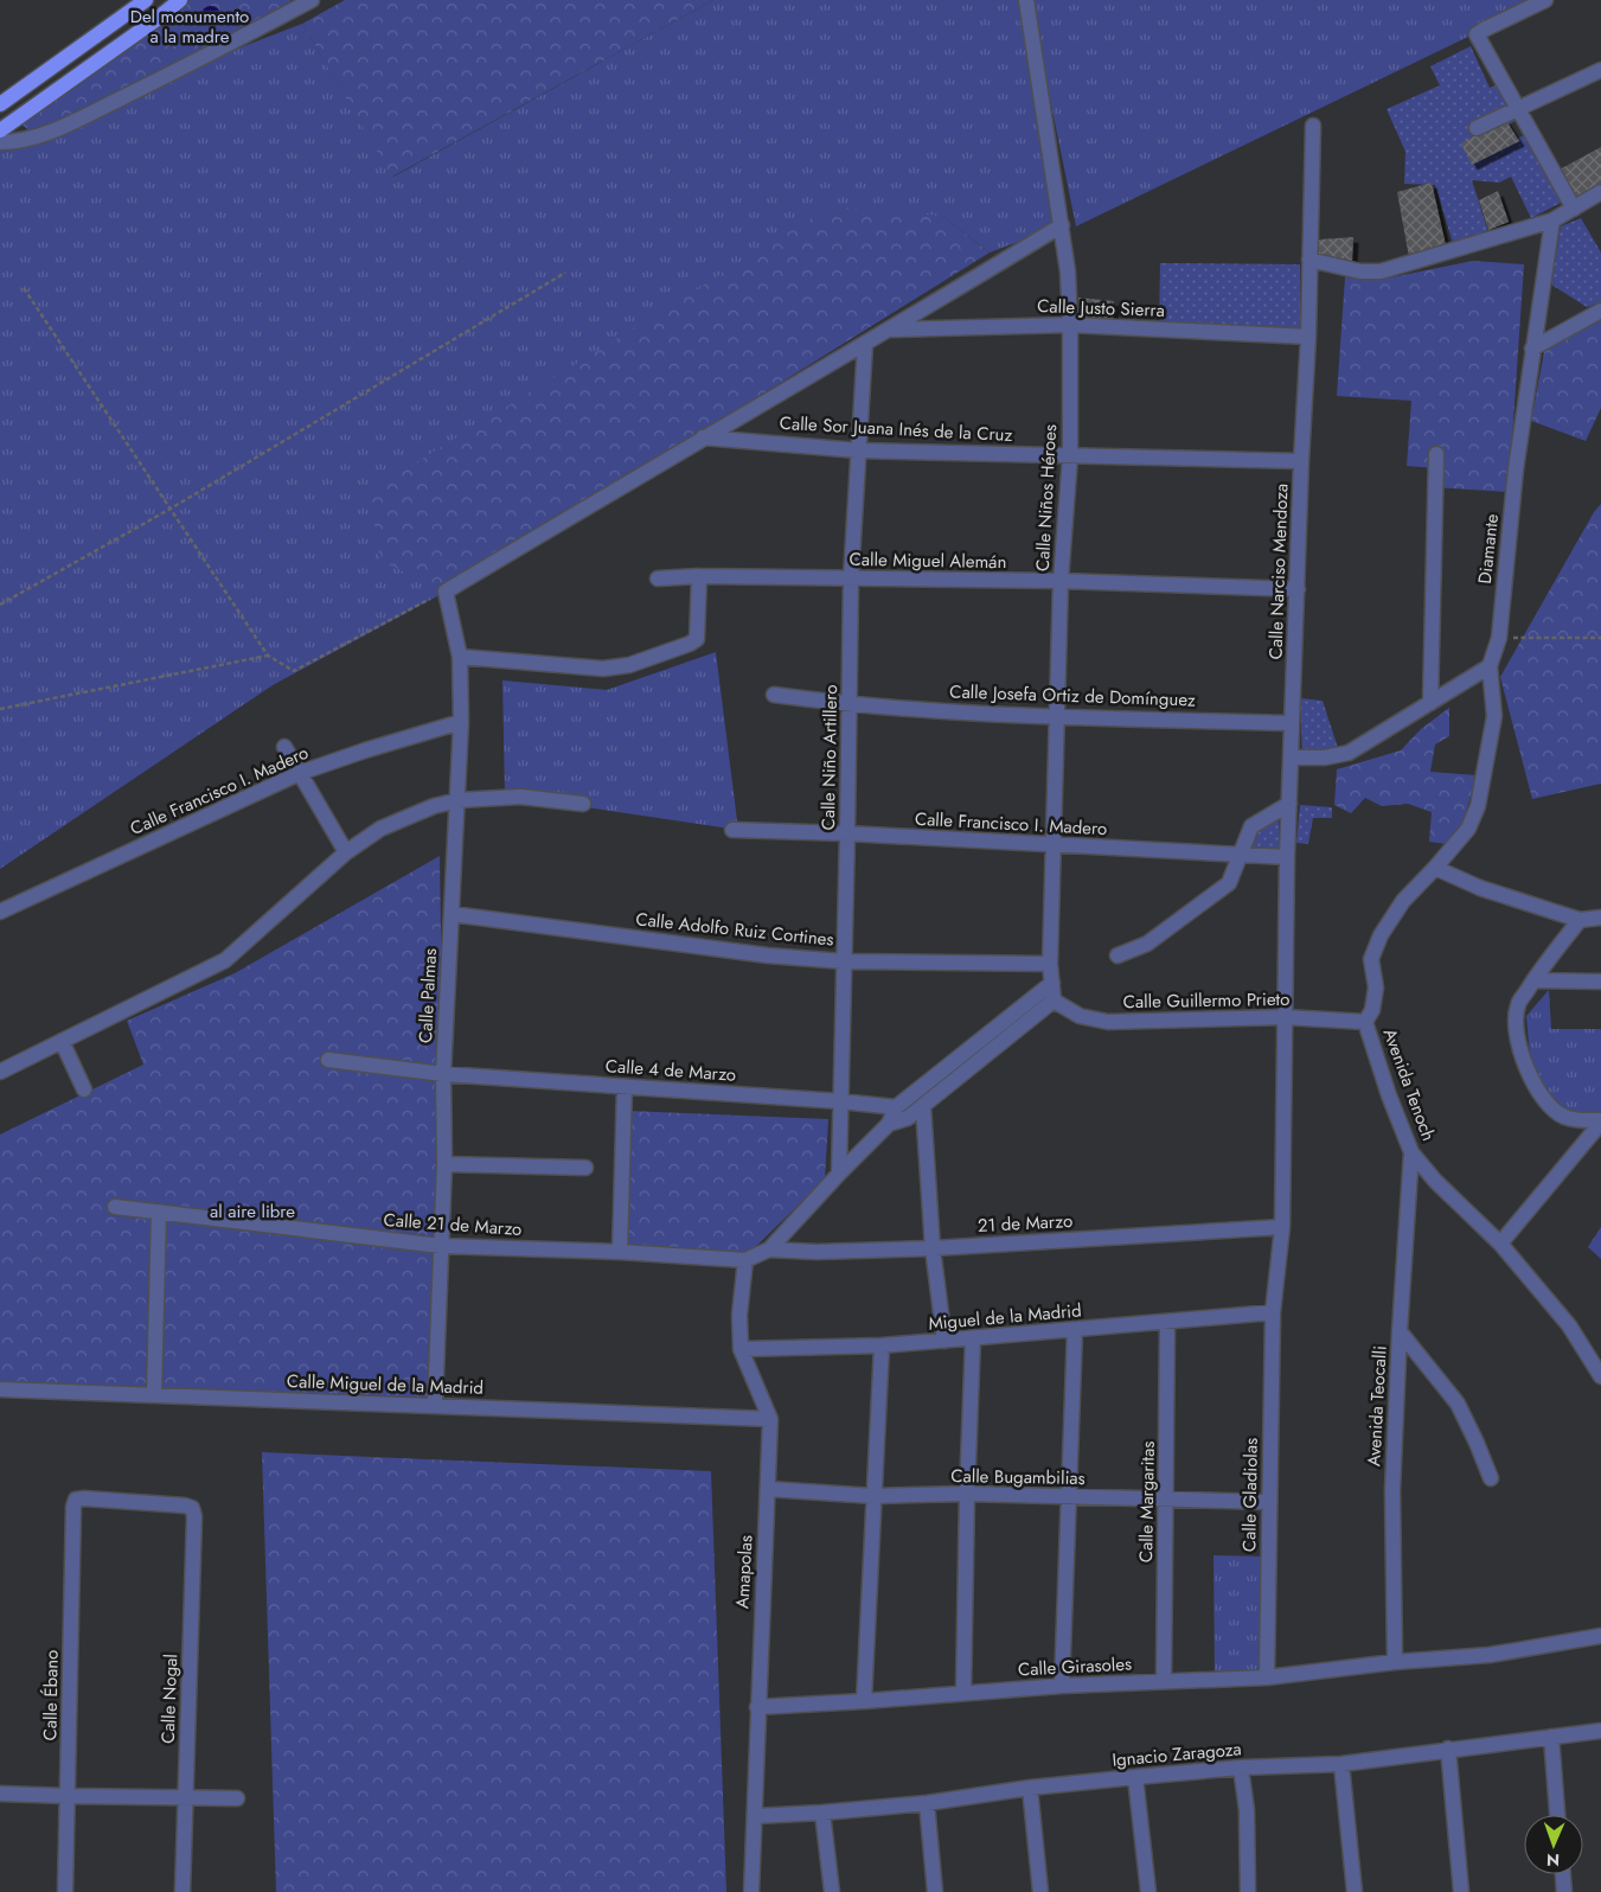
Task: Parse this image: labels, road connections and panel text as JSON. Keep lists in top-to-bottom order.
{
  "streets": {
    "street": [
      "Calle Justo Sierra",
      "Calle Sor Juana Inés de la Cruz",
      "Calle Niños Héroes",
      "Diamante",
      "Calle Miguel Alemán",
      "Calle Narciso Mendoza",
      "Calle Josefa Ortiz de Domínguez",
      "Calle Niño Artillero",
      "Calle Francisco I. Madero",
      "Calle Adolfo Ruiz Cortines",
      "Calle Palmas",
      "Calle Guillermo Prieto",
      "Calle 4 de Marzo",
      "Avenida Tenoch",
      "21 de Marzo",
      "Calle 21 de Marzo",
      "Miguel de la Madrid",
      "Calle Miguel de la Madrid",
      "Avenida Teocalli",
      "Calle Bugambilias",
      "Calle Gladiolas",
      "Calle Margaritas",
      "Amapolas",
      "Calle Girasoles",
      "Calle Ébano",
      "Calle Nogal",
      "Ignacio Zaragoza"
    ]
  },
  "crossings": [
    ["Calle Justo Sierra", "Calle Niños Héroes"],
    ["Calle Justo Sierra", "Calle Narciso Mendoza"],
    ["Calle Sor Juana Inés de la Cruz", "Calle Niños Héroes"],
    ["Calle Sor Juana Inés de la Cruz", "Calle Narciso Mendoza"],
    ["Calle Sor Juana Inés de la Cruz", "Calle Niño Artillero"],
    ["Calle Niños Héroes", "Calle Miguel Alemán"],
    ["Calle Niños Héroes", "Calle Josefa Ortiz de Domínguez"],
    ["Calle Niños Héroes", "Calle Francisco I. Madero"],
    ["Calle Niños Héroes", "Calle Adolfo Ruiz Cortines"],
    ["Calle Niños Héroes", "Calle Guillermo Prieto"],
    ["Diamante", "Avenida Tenoch"],
    ["Calle Miguel Alemán", "Calle Narciso Mendoza"],
    ["Calle Miguel Alemán", "Calle Niño Artillero"],
    ["Calle Narciso Mendoza", "Calle Josefa Ortiz de Domínguez"],
    ["Calle Narciso Mendoza", "Calle Francisco I. Madero"],
    ["Calle Narciso Mendoza", "Calle Guillermo Prieto"],
    ["Calle Narciso Mendoza", "21 de Marzo"],
    ["Calle Josefa Ortiz de Domínguez", "Calle Niño Artillero"],
    ["Calle Niño Artillero", "Calle Francisco I. Madero"],
    ["Calle Niño Artillero", "Calle Adolfo Ruiz Cortines"],
    ["Calle Niño Artillero", "Calle 4 de Marzo"],
    ["Calle Francisco I. Madero", "Calle Palmas"],
    ["Calle Adolfo Ruiz Cortines", "Calle Palmas"],
    ["Calle Palmas", "Calle 4 de Marzo"],
    ["Calle Palmas", "Calle 21 de Marzo"],
    ["Calle Palmas", "Calle Miguel de la Madrid"],
    ["Calle Guillermo Prieto", "Avenida Tenoch"],
    ["Avenida Tenoch", "Avenida Teocalli"],
    ["Calle 21 de Marzo", "Amapolas"],
    ["Miguel de la Madrid", "Calle Gladiolas"],
    ["Miguel de la Madrid", "Calle Margaritas"],
    ["Miguel de la Madrid", "Amapolas"],
    ["Calle Miguel de la Madrid", "Amapolas"],
    ["Avenida Teocalli", "Calle Girasoles"],
    ["Calle Bugambilias", "Calle Gladiolas"],
    ["Calle Bugambilias", "Calle Margaritas"],
    ["Calle Bugambilias", "Amapolas"],
    ["Calle Gladiolas", "Calle Girasoles"],
    ["Calle Margaritas", "Calle Girasoles"],
    ["Amapolas", "Calle Girasoles"],
    ["Amapolas", "Ignacio Zaragoza"],
    ["Calle Ébano", "Calle Nogal"]
  ],
  "parks": ["Del monumento a la madre", "al aire libre"],
  "north": "bottom"
}
